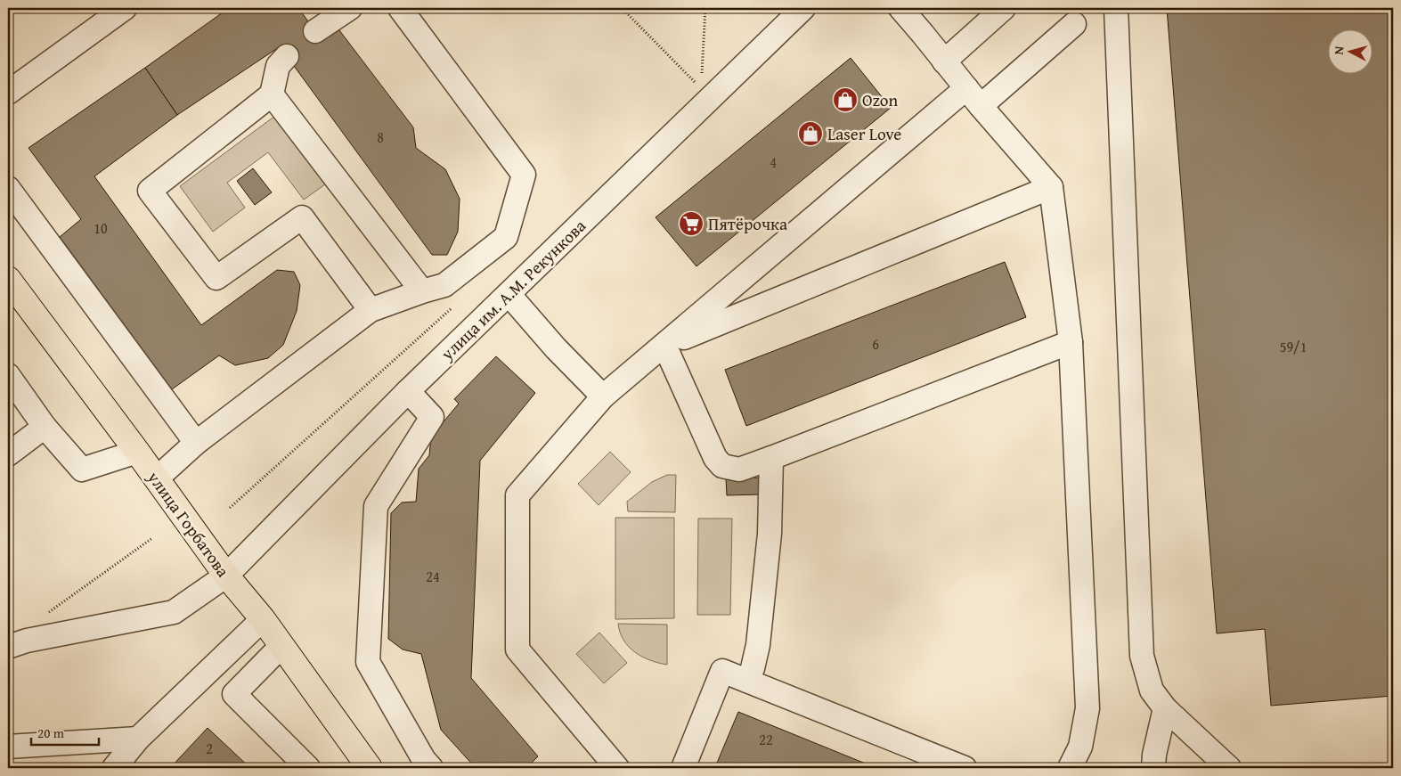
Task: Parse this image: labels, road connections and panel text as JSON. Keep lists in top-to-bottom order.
{
  "streets": {
    "main road": ["улица Горбатова"],
    "street": ["улица им. А.М. Рекункова"]
  },
  "crossings": [
    ["улица им. А.М. Рекункова", "улица Горбатова"]
  ],
  "places": {
    "shop": ["Ozon", "Laser Love"],
    "supermarket": ["Пятёрочка"]
  },
  "house_numbers": [
    "8",
    "4",
    "10",
    "6",
    "59/1",
    "24",
    "22",
    "2"
  ],
  "scale_bar": "20 m",
  "north": "left"
}
